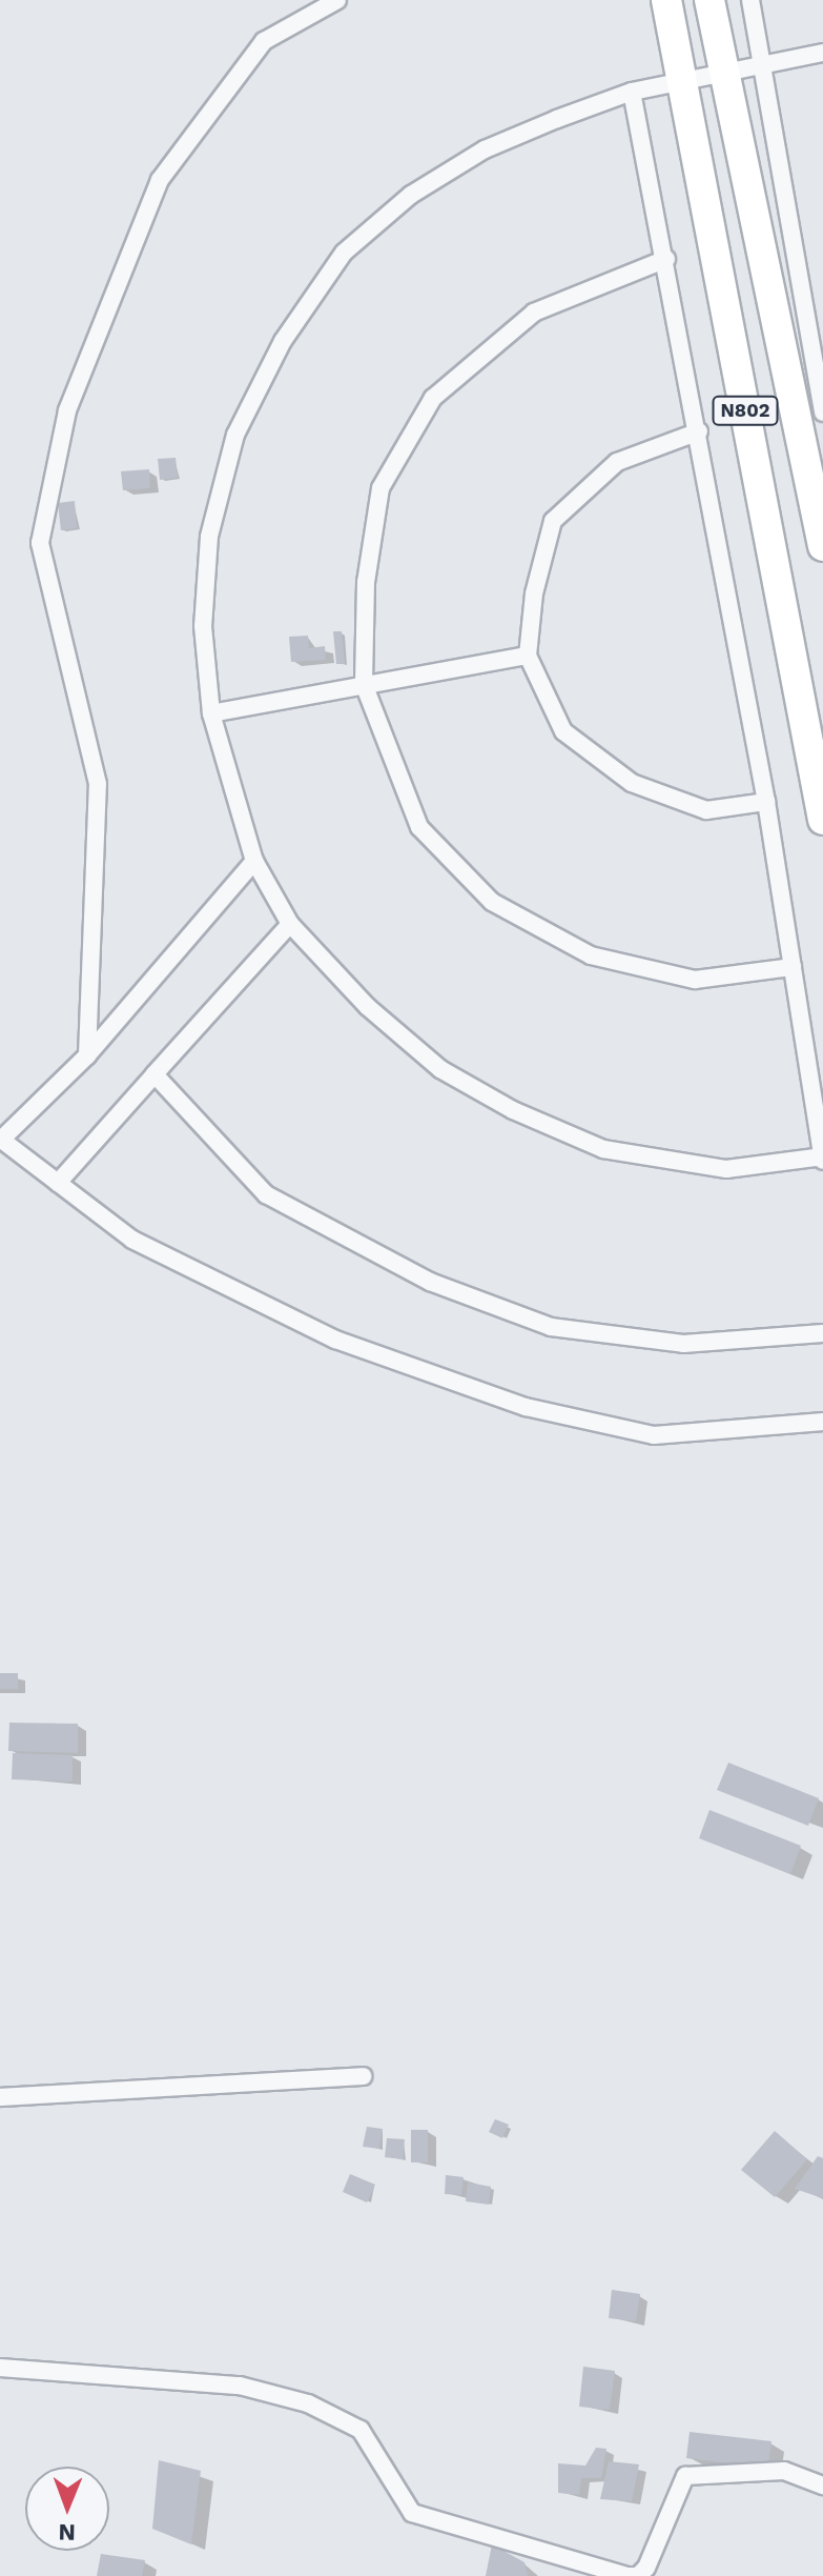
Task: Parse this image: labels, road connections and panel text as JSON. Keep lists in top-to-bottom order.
{
  "streets": {
    "highway": ["N802"]
  },
  "north": "bottom"
}
